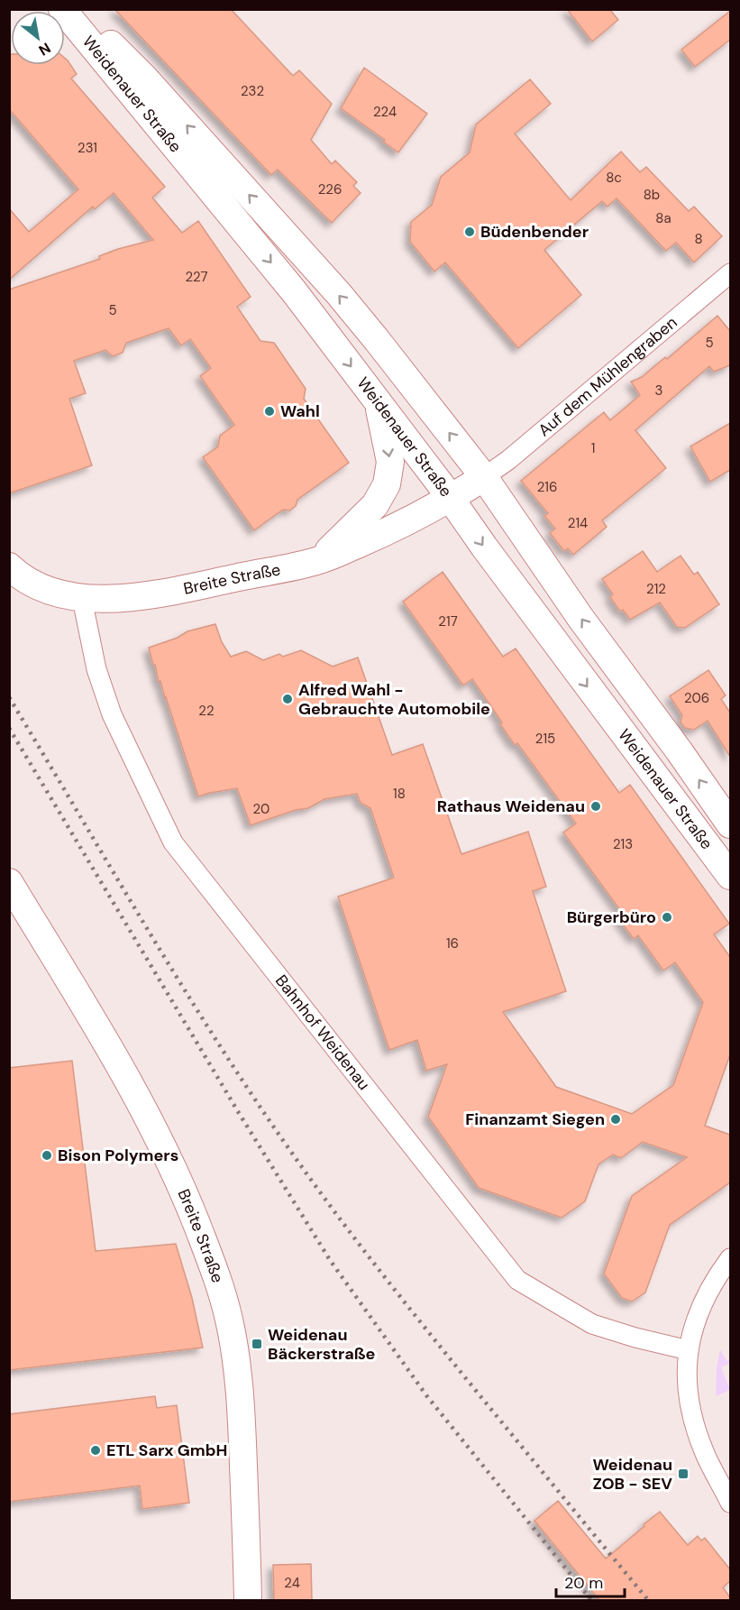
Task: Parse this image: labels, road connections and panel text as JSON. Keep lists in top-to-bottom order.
{
  "streets": {
    "main road": ["Weidenauer Straße", "Breite Straße"],
    "street": ["Auf dem Mühlengraben", "Bahnhof Weidenau"]
  },
  "crossings": [
    ["Weidenauer Straße", "Auf dem Mühlengraben"],
    ["Weidenauer Straße", "Breite Straße"],
    ["Auf dem Mühlengraben", "Breite Straße"],
    ["Breite Straße", "Bahnhof Weidenau"]
  ],
  "places": {
    "other": [
      "Büdenbender",
      "Wahl",
      "Alfred Wahl - Gebrauchte Automobile",
      "Rathaus Weidenau",
      "Bürgerbüro",
      "Finanzamt Siegen",
      "Bison Polymers",
      "ETL Sarx GmbH"
    ],
    "transit": ["Weidenau Bäckerstraße", "Weidenau ZOB - SEV"]
  },
  "house_numbers": [
    "232",
    "224",
    "231",
    "8c",
    "226",
    "8b",
    "8a",
    "8",
    "227",
    "5",
    "5",
    "3",
    "1",
    "216",
    "214",
    "212",
    "217",
    "206",
    "22",
    "215",
    "18",
    "20",
    "213",
    "16",
    "24"
  ],
  "scale_bar": "20 m",
  "north": "bottom right"
}
